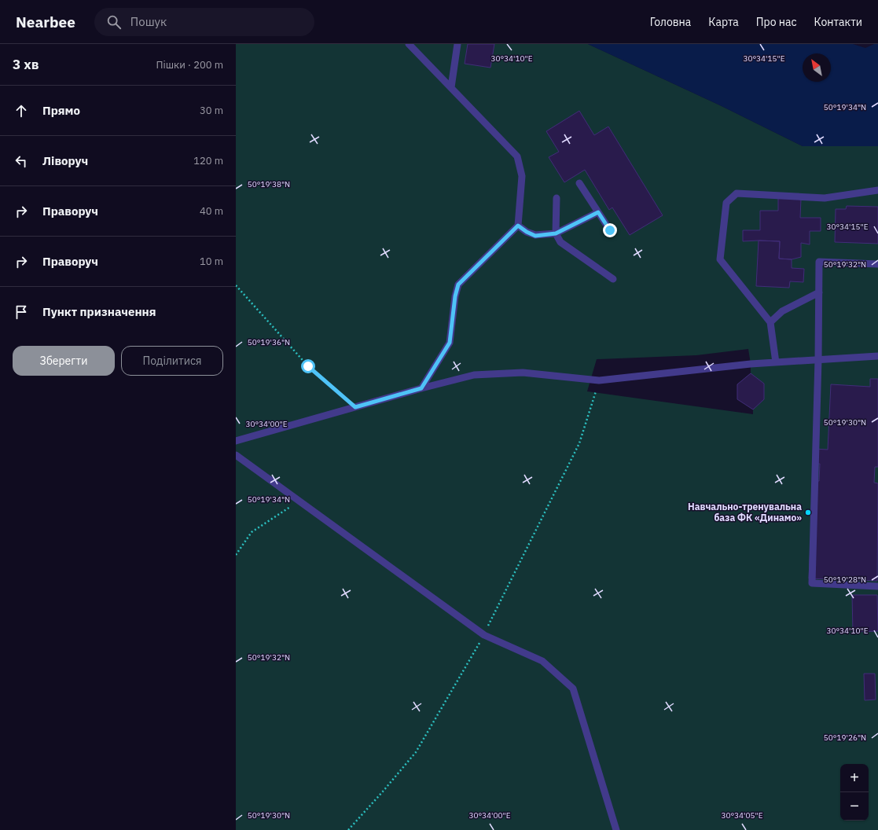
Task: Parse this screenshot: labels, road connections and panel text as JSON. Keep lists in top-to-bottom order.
{
  "places": ["Навчально-тренувальна база ФК «Динамо»"],
  "north": "top left",
  "page": {
    "header": "Nearbee",
    "search": "Пошук",
    "nav": [
      "Головна",
      "Карта",
      "Про нас",
      "Контакти"
    ],
    "heading": ["3 хв", "Пішки · 200 m"],
    "list": [
      ["Прямо", "30 m"],
      ["Ліворуч", "120 m"],
      ["Праворуч", "40 m"],
      ["Праворуч", "10 m"],
      "Пункт призначення"
    ],
    "buttons": ["Зберегти", "Поділитися"],
    "map_buttons": ["+", "−"]
  },
  "coordinates": [
    "30°34'15\"E",
    "30°34'10\"E",
    "50°19'34\"N",
    "50°19'38\"N",
    "50°19'32\"N",
    "50°19'36\"N",
    "50°19'30\"N",
    "30°34'00\"E",
    "50°19'28\"N",
    "50°19'26\"N",
    "30°34'05\"E"
  ]
}
